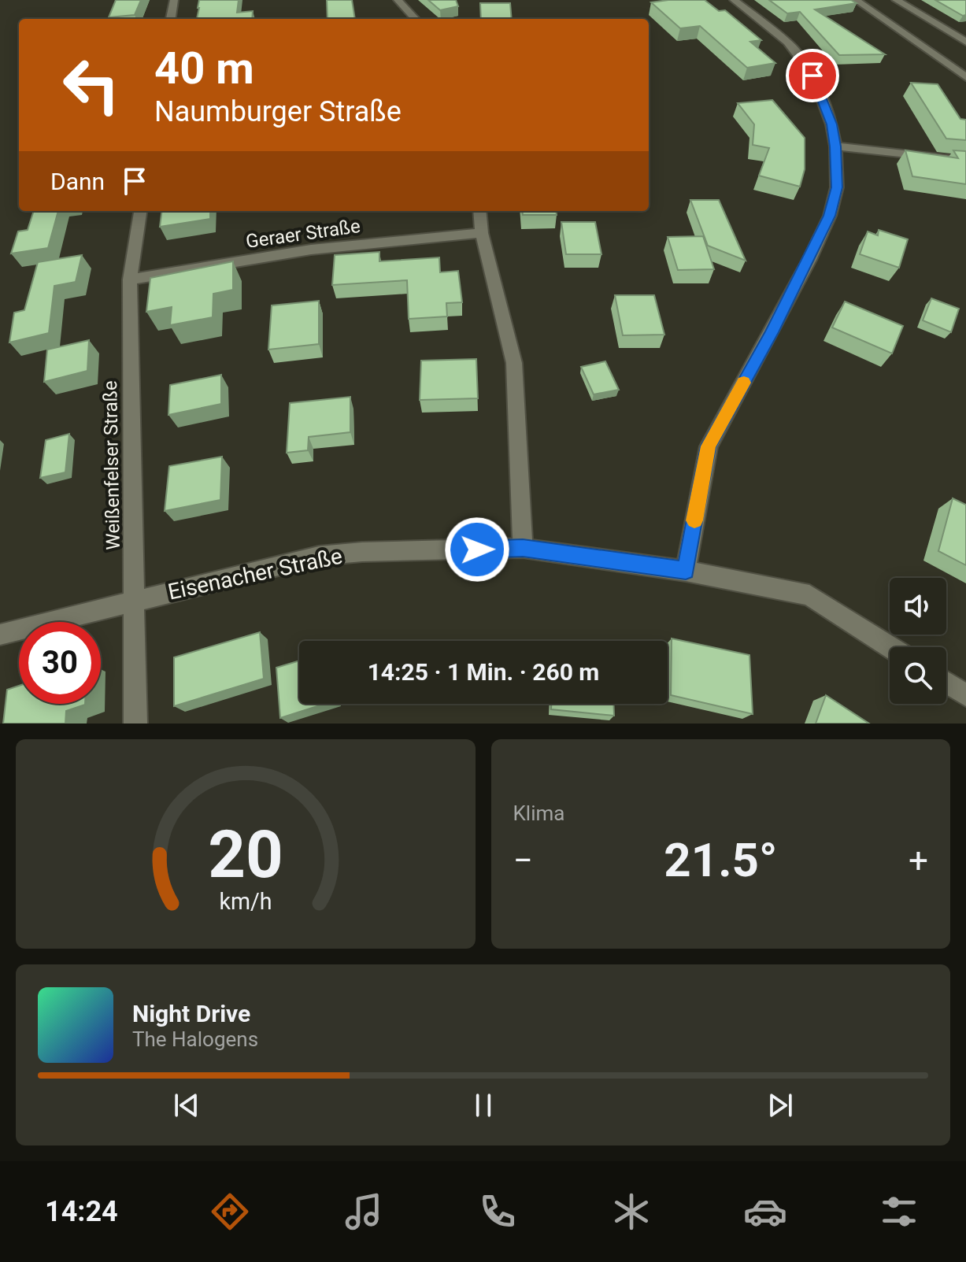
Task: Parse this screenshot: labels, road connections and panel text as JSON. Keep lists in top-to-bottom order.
{
  "streets": {
    "street": ["Geraer Straße", "Weißenfelser Straße", "Eisenacher Straße"]
  },
  "crossings": [
    ["Geraer Straße", "Weißenfelser Straße"],
    ["Weißenfelser Straße", "Eisenacher Straße"]
  ],
  "page": {
    "turn": ["40 m", "Naumburger Straße"],
    "then": "Dann",
    "limit": "30",
    "trip": "14:25 · 1 Min. · 260 m",
    "tile": "Klima",
    "heat": ["−", "21.5°", "+"],
    "song": ["Night Drive", "The Halogens"],
    "tabs": "14:24",
    "gauge": ["20", "km/h"]
  }
}
